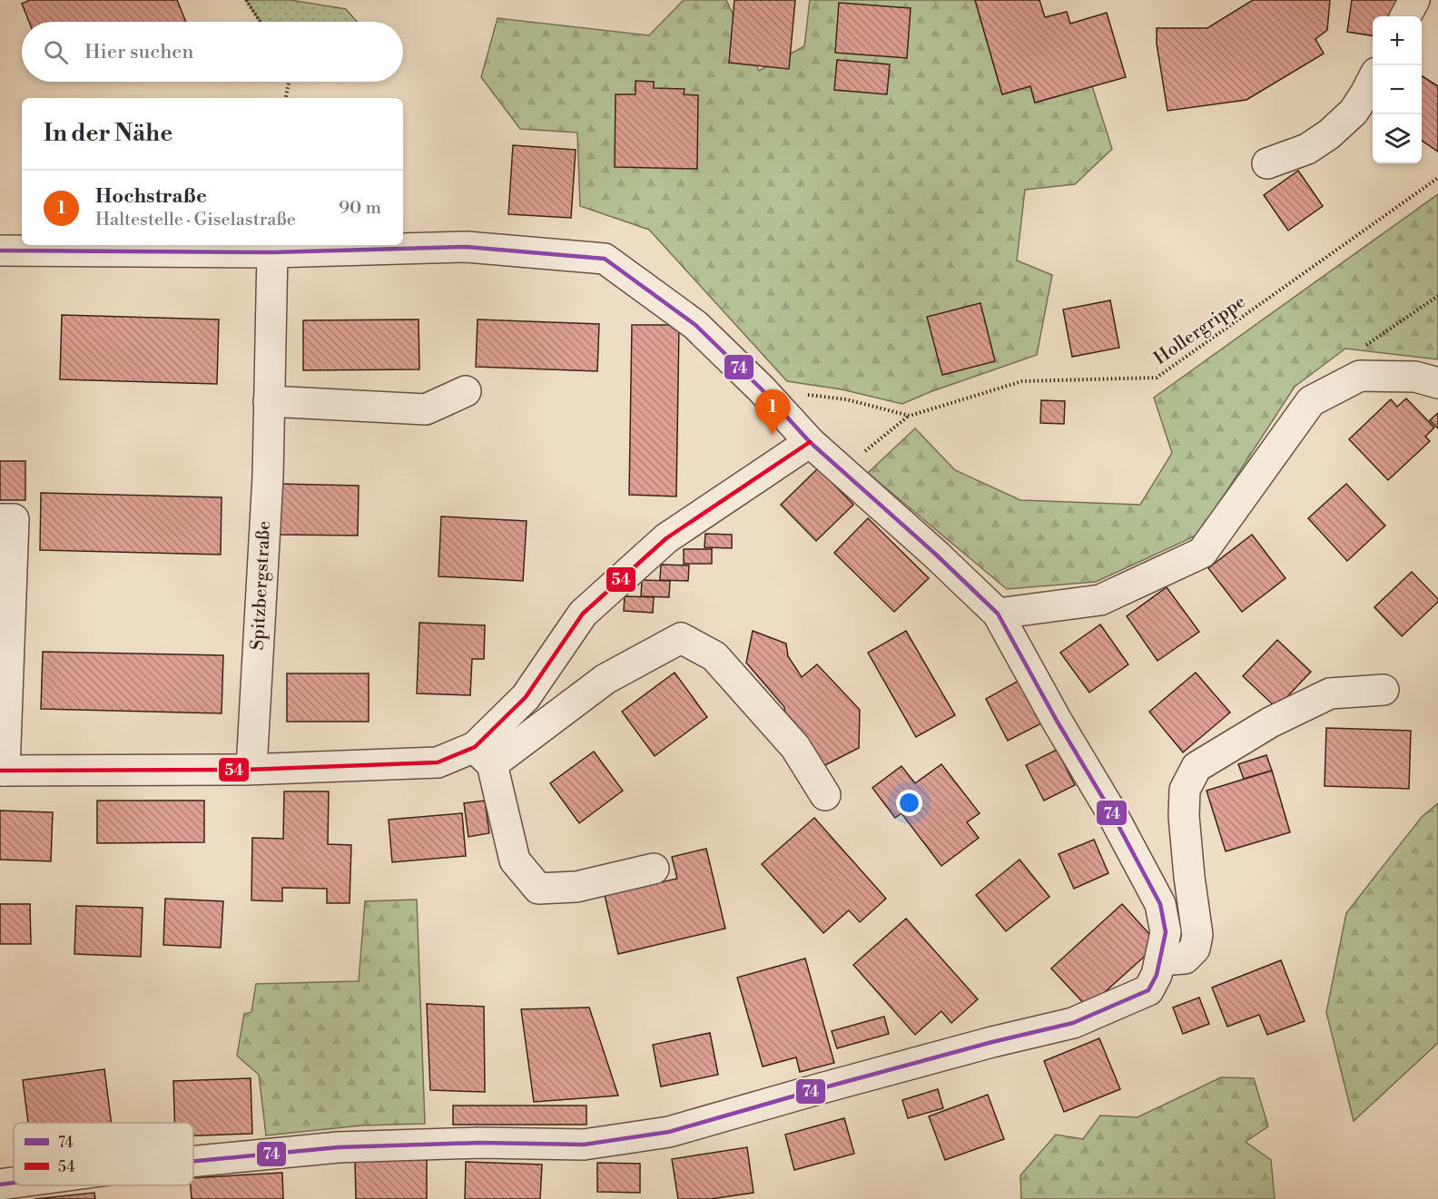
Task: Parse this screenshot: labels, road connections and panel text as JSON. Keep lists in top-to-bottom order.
{
  "streets": {
    "street": ["Spitzbergstraße"],
    "path": ["Hollergrippe"]
  },
  "lines": ["transit line 74", "transit line 54"],
  "legend": ["74", "54"],
  "page": {
    "map_buttons": ["+", "−"],
    "search": "Hier suchen",
    "heading": "In der Nähe",
    "list": [
      {
        "mark": "1",
        "name": "Hochstraße",
        "note": "Haltestelle · Giselastraße",
        "value": "90 m"
      }
    ],
    "pins": "1"
  }
}
